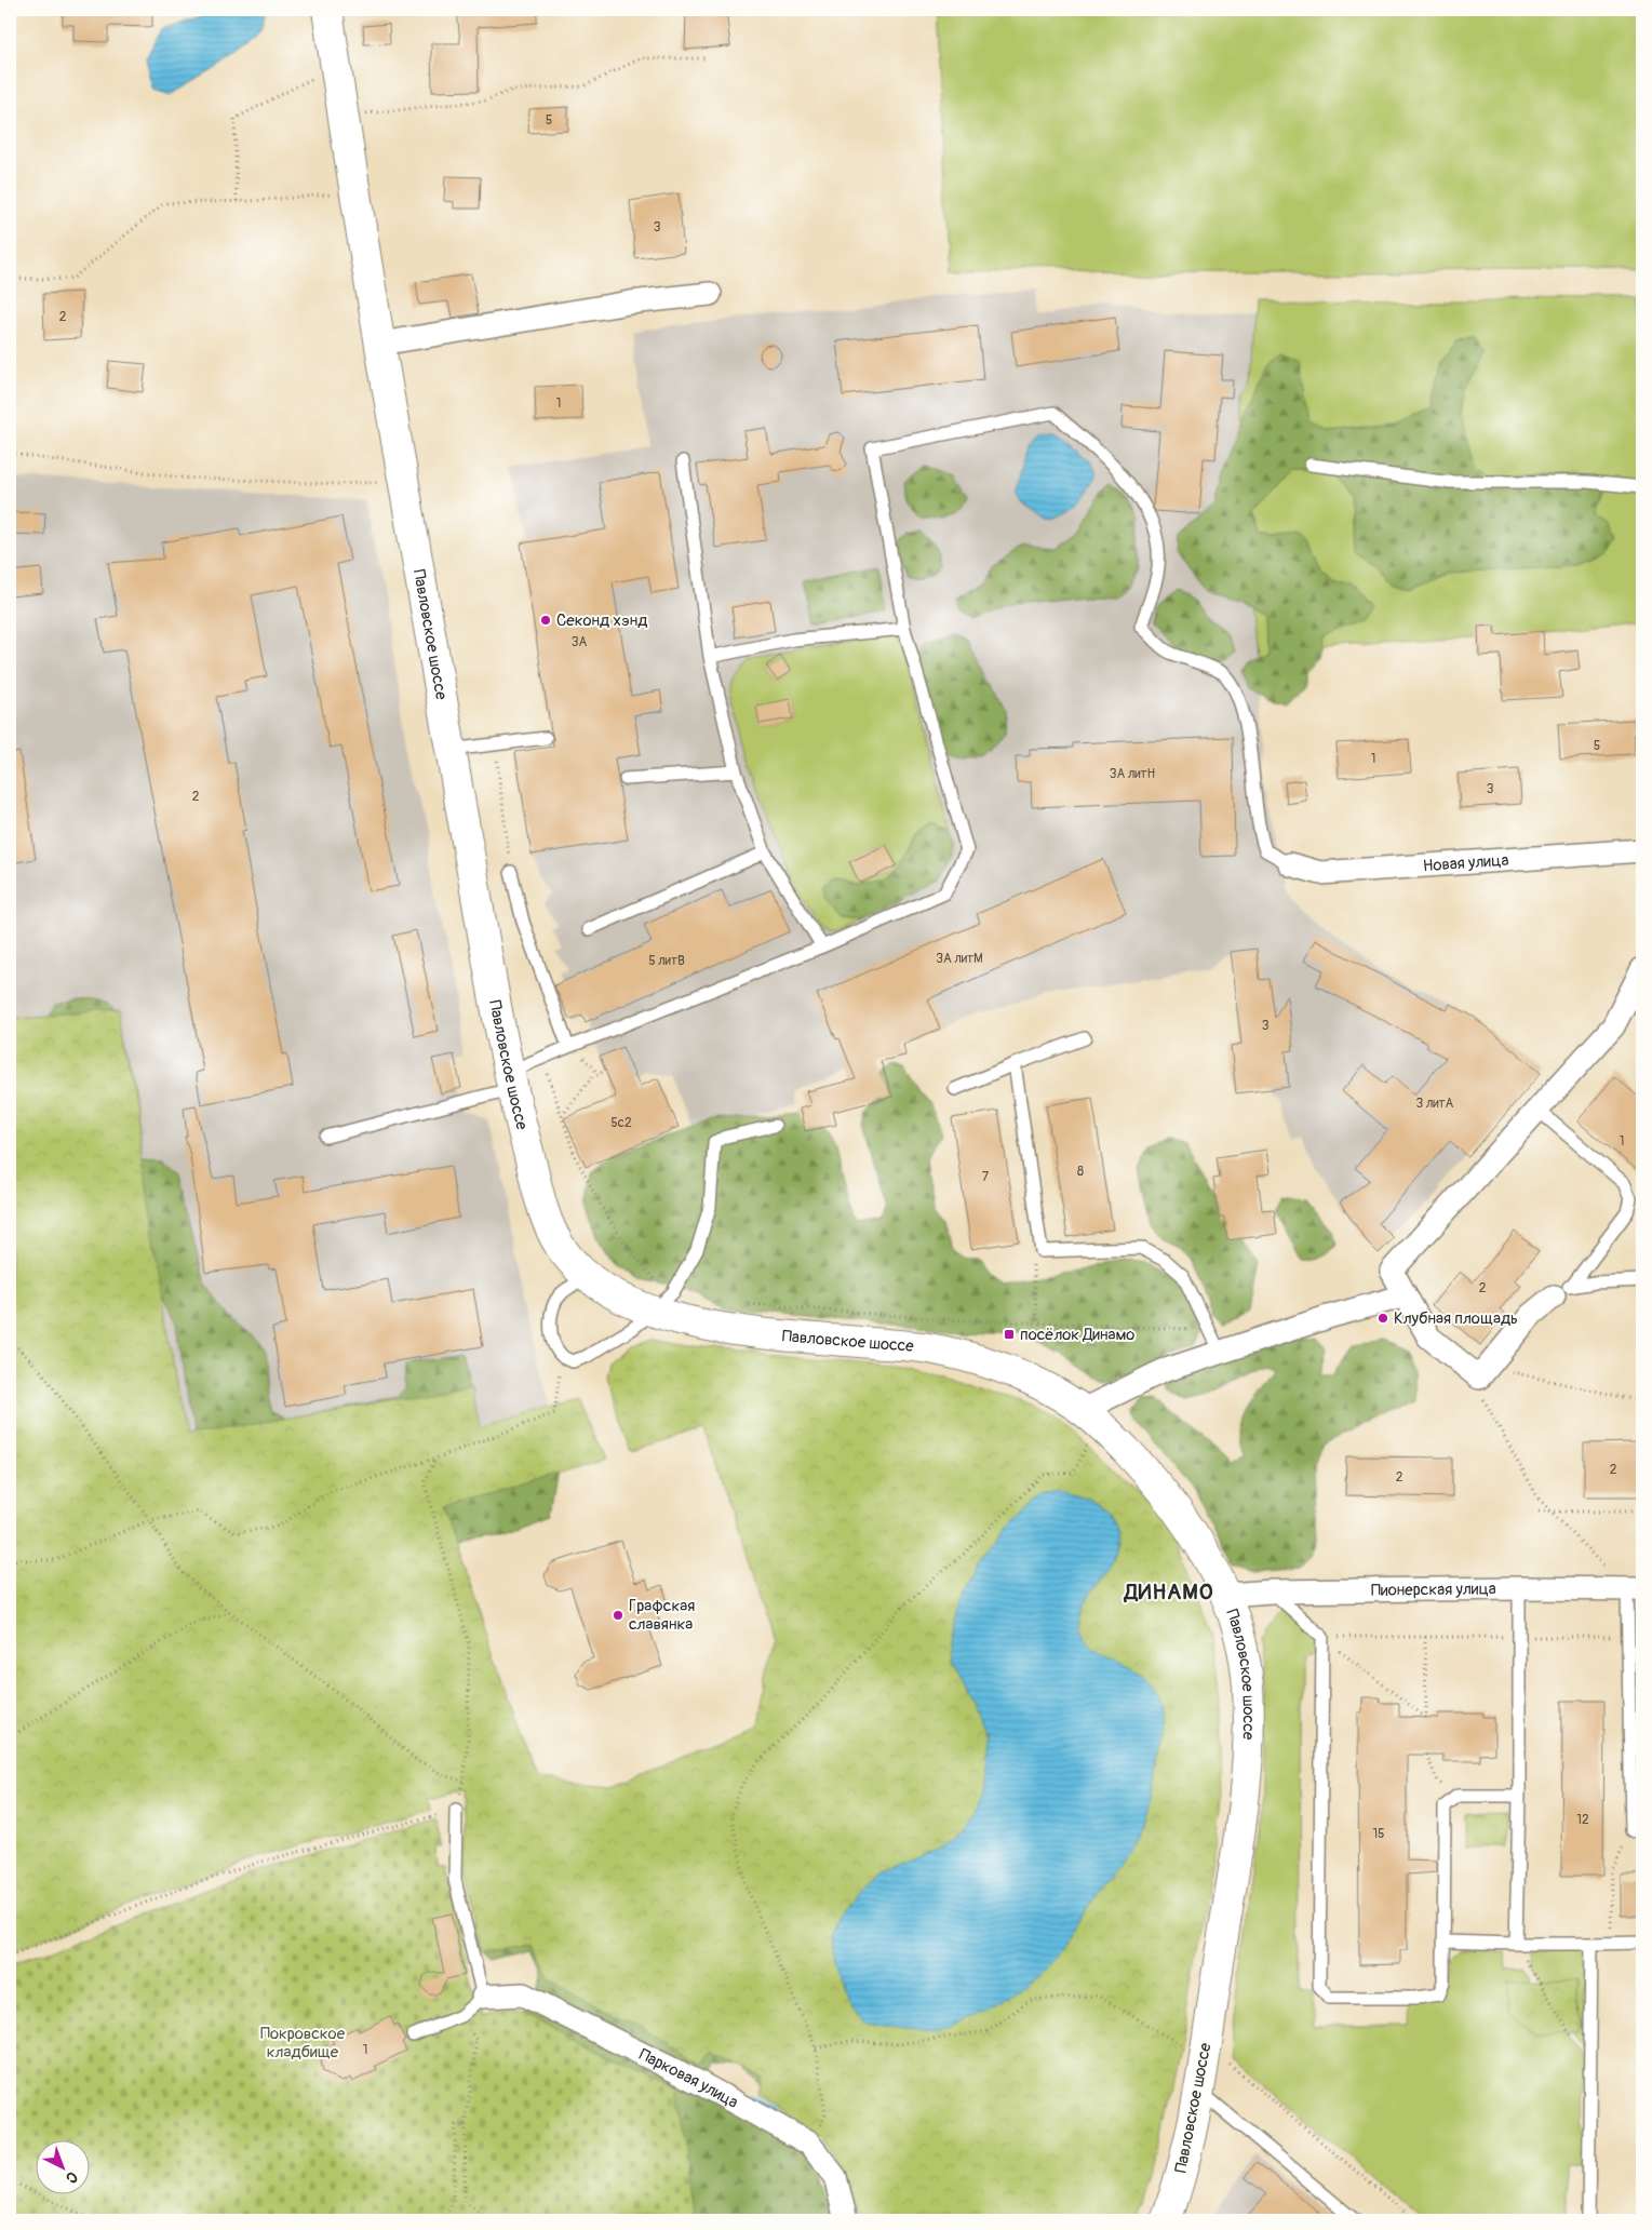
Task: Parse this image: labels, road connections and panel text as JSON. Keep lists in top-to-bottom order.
{
  "streets": {
    "main road": ["Павловское шоссе"],
    "street": ["Новая улица", "Пионерская улица", "Парковая улица"]
  },
  "crossings": [
    ["Павловское шоссе", "Пионерская улица"]
  ],
  "districts": ["ДИНАМО"],
  "parks": ["Покровское кладбище"],
  "places": {
    "other": ["Секонд хэнд", "Клубная площадь", "Графская славянка"],
    "transit": ["посёлок Динамо"]
  },
  "house_numbers": [
    "5",
    "3",
    "2",
    "1",
    "3А",
    "5",
    "1",
    "3А литН",
    "3",
    "2",
    "3А литМ",
    "5 литВ",
    "3",
    "3 литА",
    "5с2",
    "1",
    "8",
    "7",
    "2",
    "2",
    "2",
    "12",
    "15",
    "1"
  ],
  "north": "bottom right"
}
